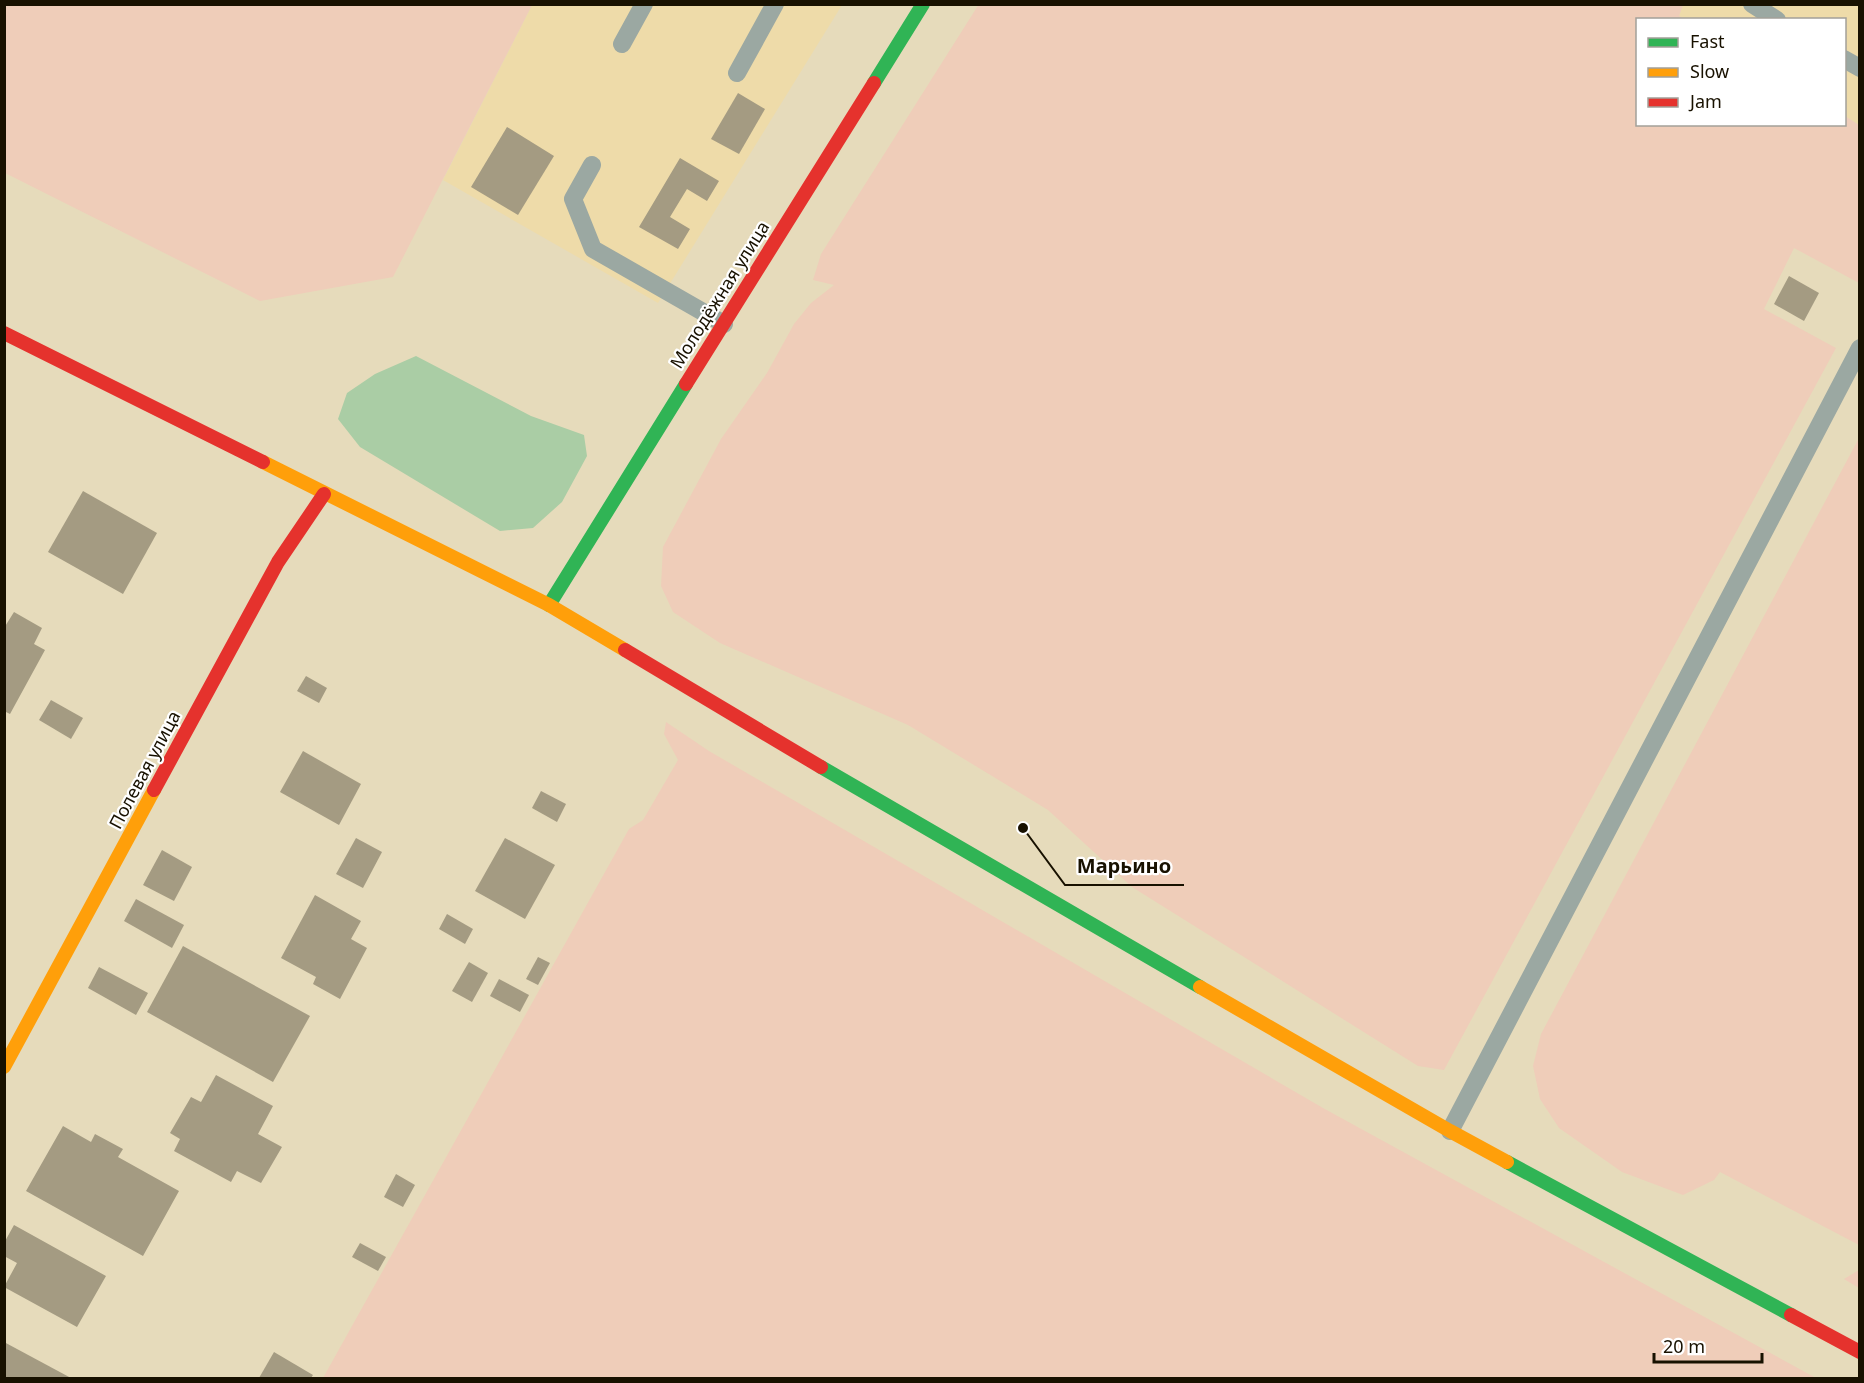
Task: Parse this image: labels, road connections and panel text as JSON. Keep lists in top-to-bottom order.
{
  "streets": {
    "street": ["Молодёжная улица", "Полевая улица"]
  },
  "places": ["Марьино"],
  "legend": ["Fast", "Slow", "Jam"],
  "scale_bar": "20 m"
}
